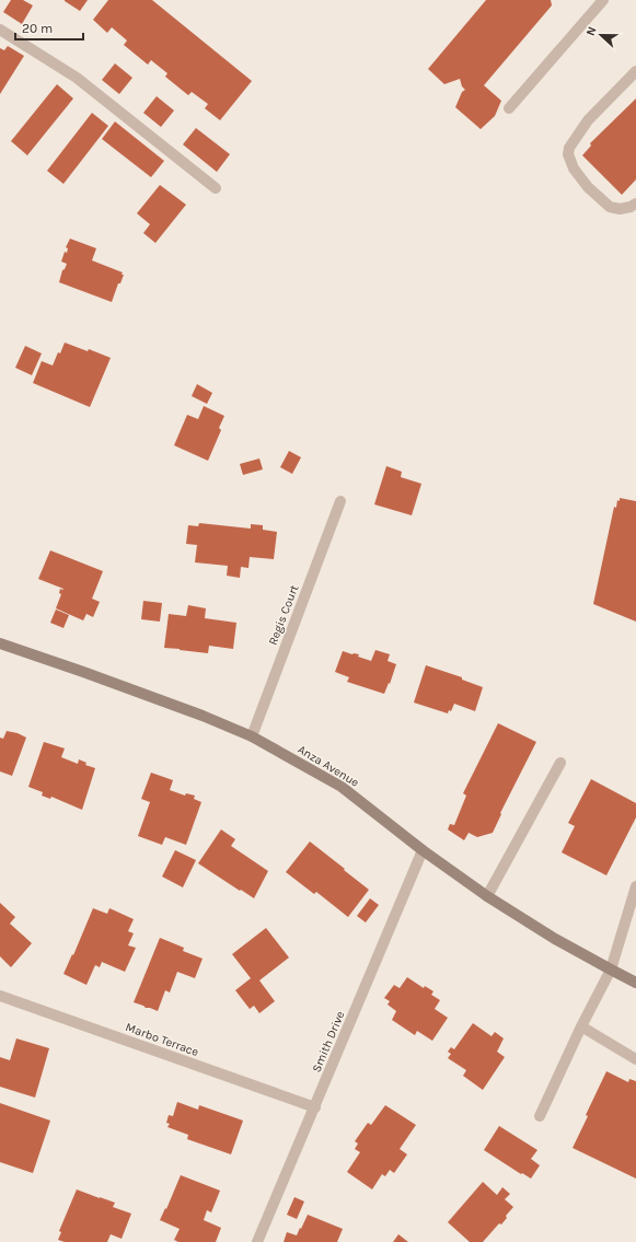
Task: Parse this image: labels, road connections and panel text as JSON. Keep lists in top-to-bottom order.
{
  "streets": {
    "street": [
      "Regis Court",
      "Anza Avenue",
      "Marbo Terrace",
      "Smith Drive"
    ]
  },
  "crossings": [
    ["Regis Court", "Anza Avenue"],
    ["Anza Avenue", "Smith Drive"],
    ["Marbo Terrace", "Smith Drive"]
  ],
  "scale_bar": "20 m",
  "north": "left"
}
